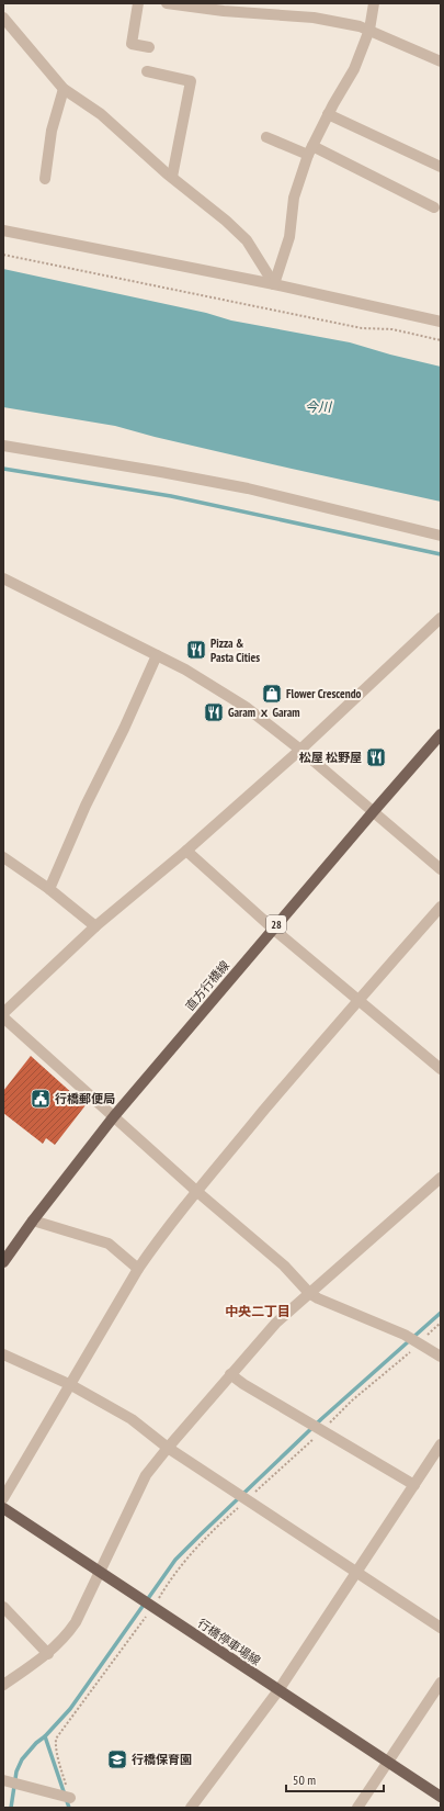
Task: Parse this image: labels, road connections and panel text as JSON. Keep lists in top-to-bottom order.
{
  "streets": {
    "main road": ["28", "直方行橋線", "行橋停車場線"]
  },
  "districts": ["中央二丁目"],
  "water": ["今川"],
  "places": {
    "restaurant": ["Pizza & Pasta Cities", "Garam ｘ Garam", "松屋 松野屋"],
    "shop": ["Flower Crescendo"],
    "public building": ["行橋郵便局"],
    "school or university": ["行橋保育園"]
  },
  "scale_bar": "50 m"
}
